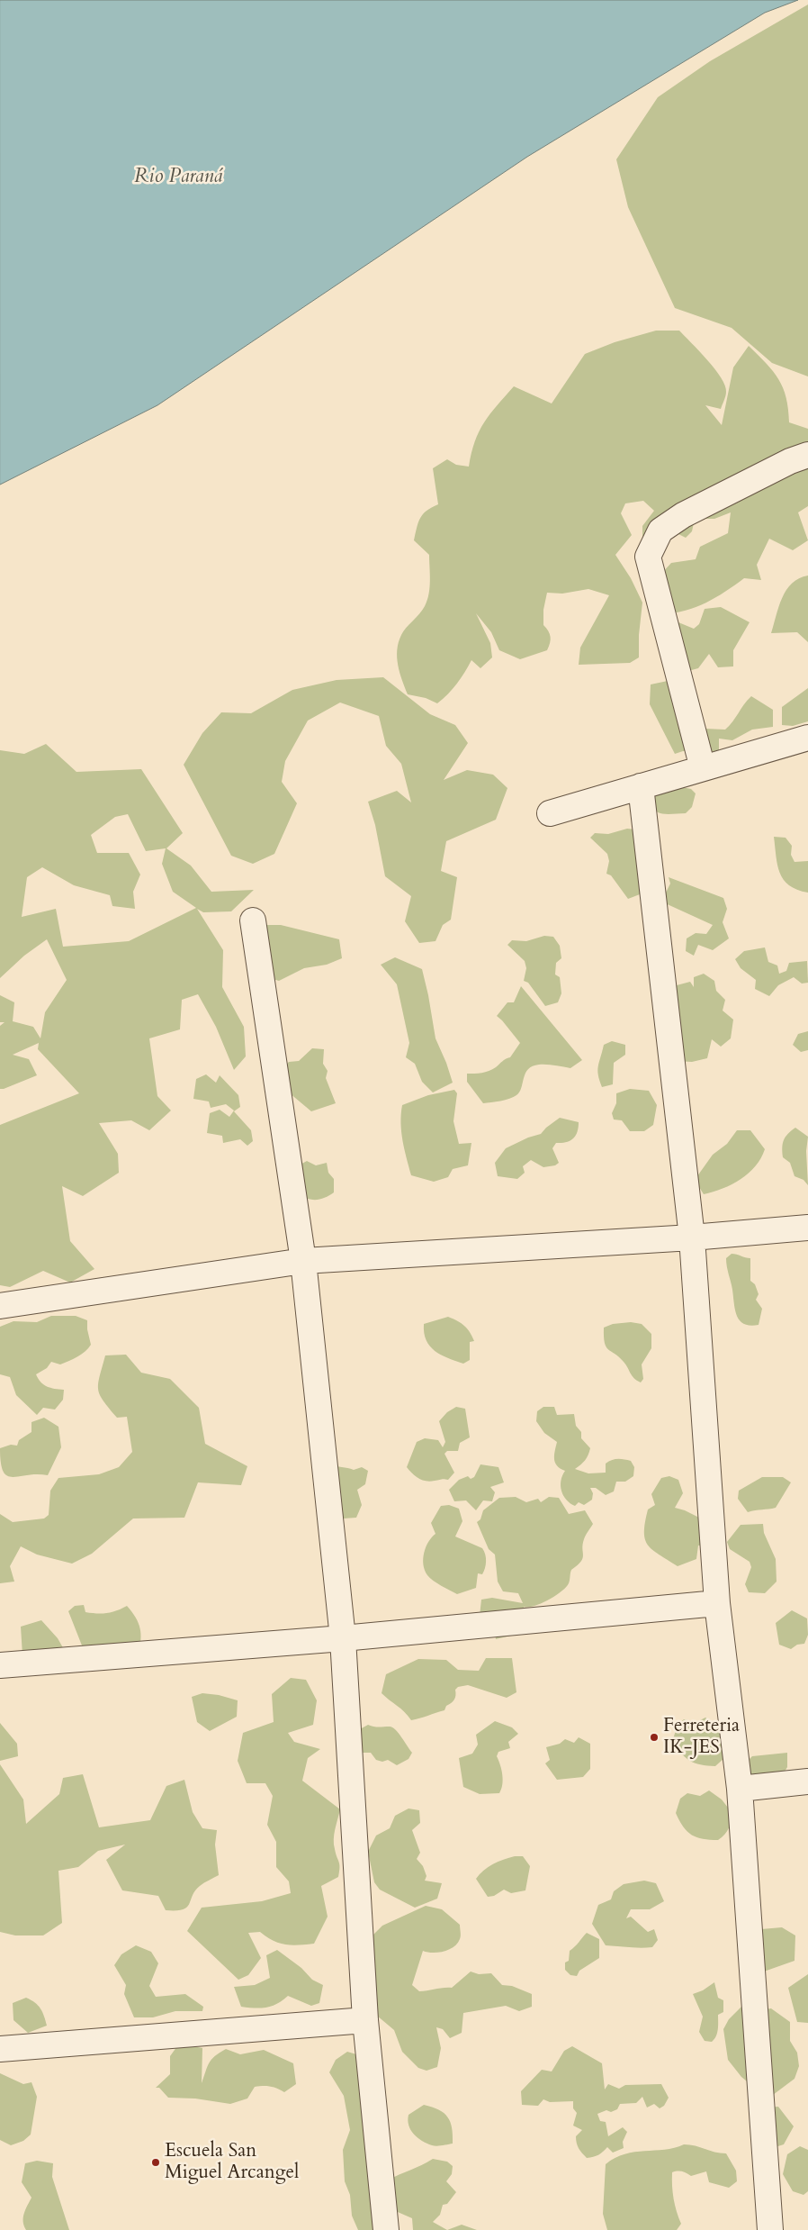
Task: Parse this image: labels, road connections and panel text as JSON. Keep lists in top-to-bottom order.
{
  "water": ["Rio Paraná"],
  "places": ["Ferreteria IK-JES", "Escuela San Miguel Arcangel"]
}
